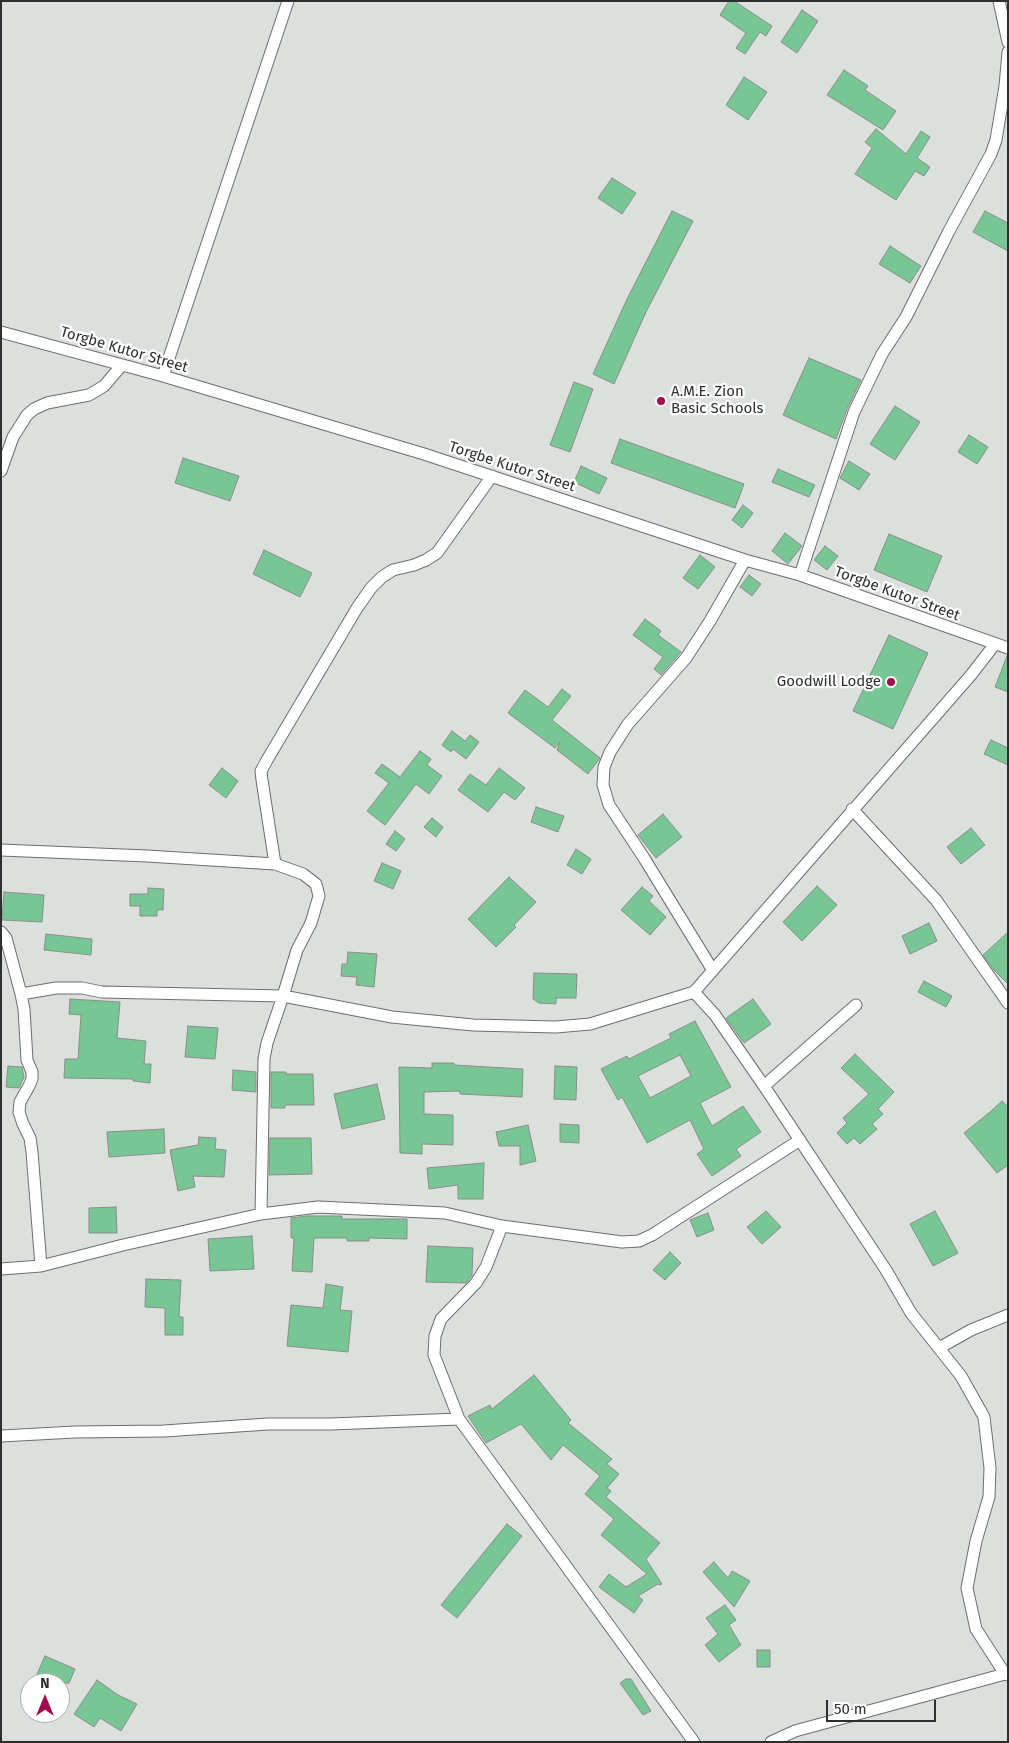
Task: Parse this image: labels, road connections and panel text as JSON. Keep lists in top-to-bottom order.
{
  "streets": {
    "street": ["Torgbe Kutor Street"]
  },
  "places": ["A.M.E. Zion Basic Schools", "Goodwill Lodge"],
  "scale_bar": "50 m",
  "north": "top"
}
